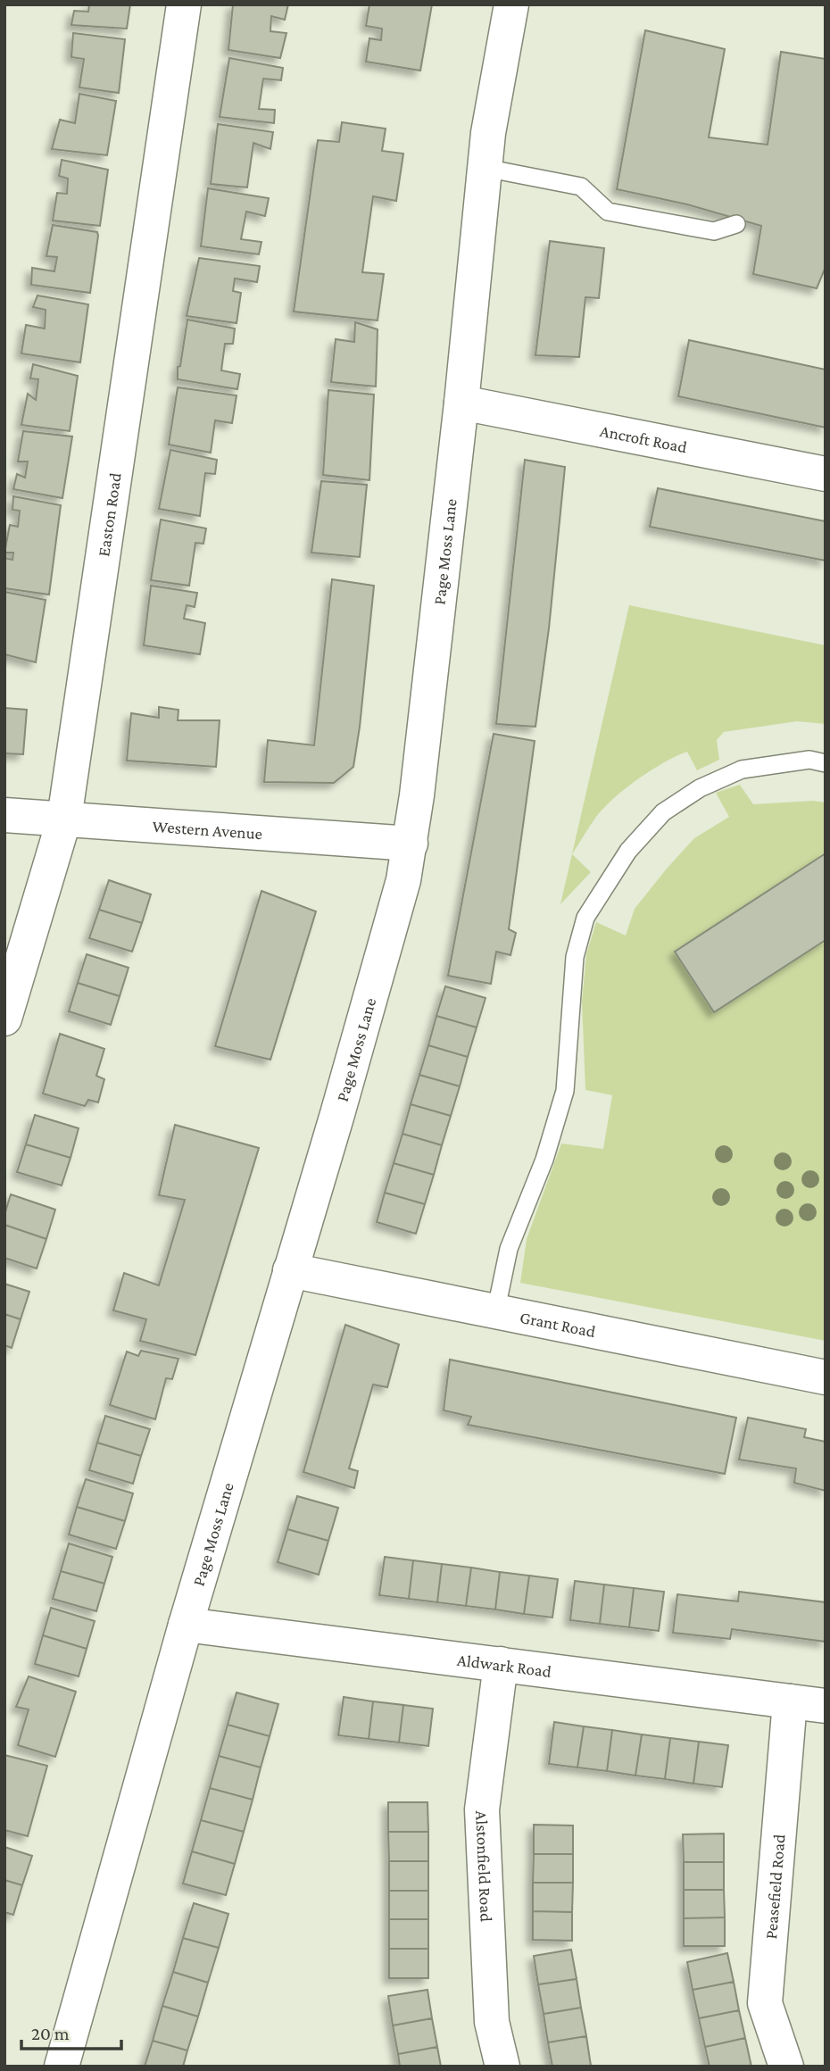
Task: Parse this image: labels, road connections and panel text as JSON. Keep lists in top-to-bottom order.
{
  "streets": {
    "street": [
      "Ancroft Road",
      "Easton Road",
      "Page Moss Lane",
      "Western Avenue",
      "Grant Road",
      "Aldwark Road",
      "Alstonfield Road",
      "Peasefield Road"
    ]
  },
  "crossings": [
    ["Ancroft Road", "Page Moss Lane"],
    ["Easton Road", "Western Avenue"],
    ["Page Moss Lane", "Western Avenue"],
    ["Page Moss Lane", "Grant Road"],
    ["Page Moss Lane", "Aldwark Road"],
    ["Aldwark Road", "Alstonfield Road"],
    ["Aldwark Road", "Peasefield Road"]
  ],
  "scale_bar": "20 m"
}
